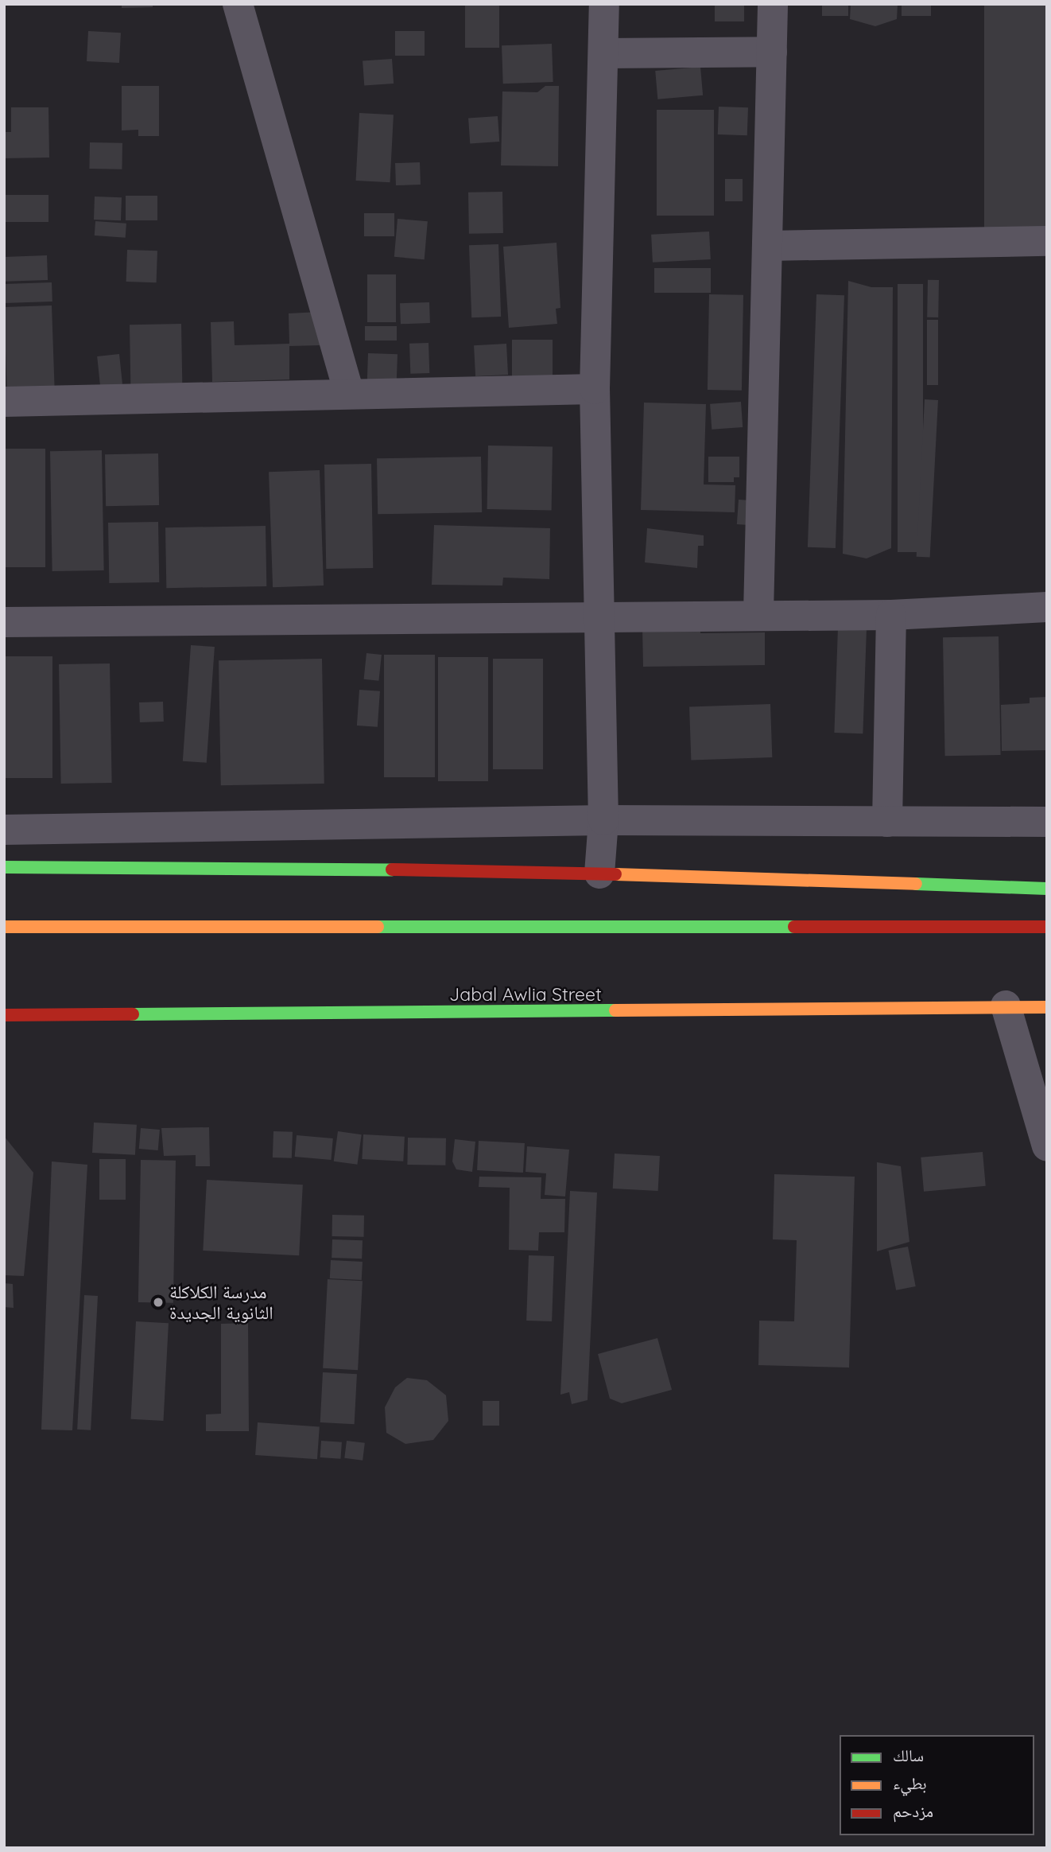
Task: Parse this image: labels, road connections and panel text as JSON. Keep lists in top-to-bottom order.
{
  "streets": {
    "main road": ["Jabal Awlia Street"]
  },
  "places": ["مدرسة الكلاكلة الثانوية الجديدة"],
  "legend": ["سالك", "بطيء", "مزدحم"]
}
